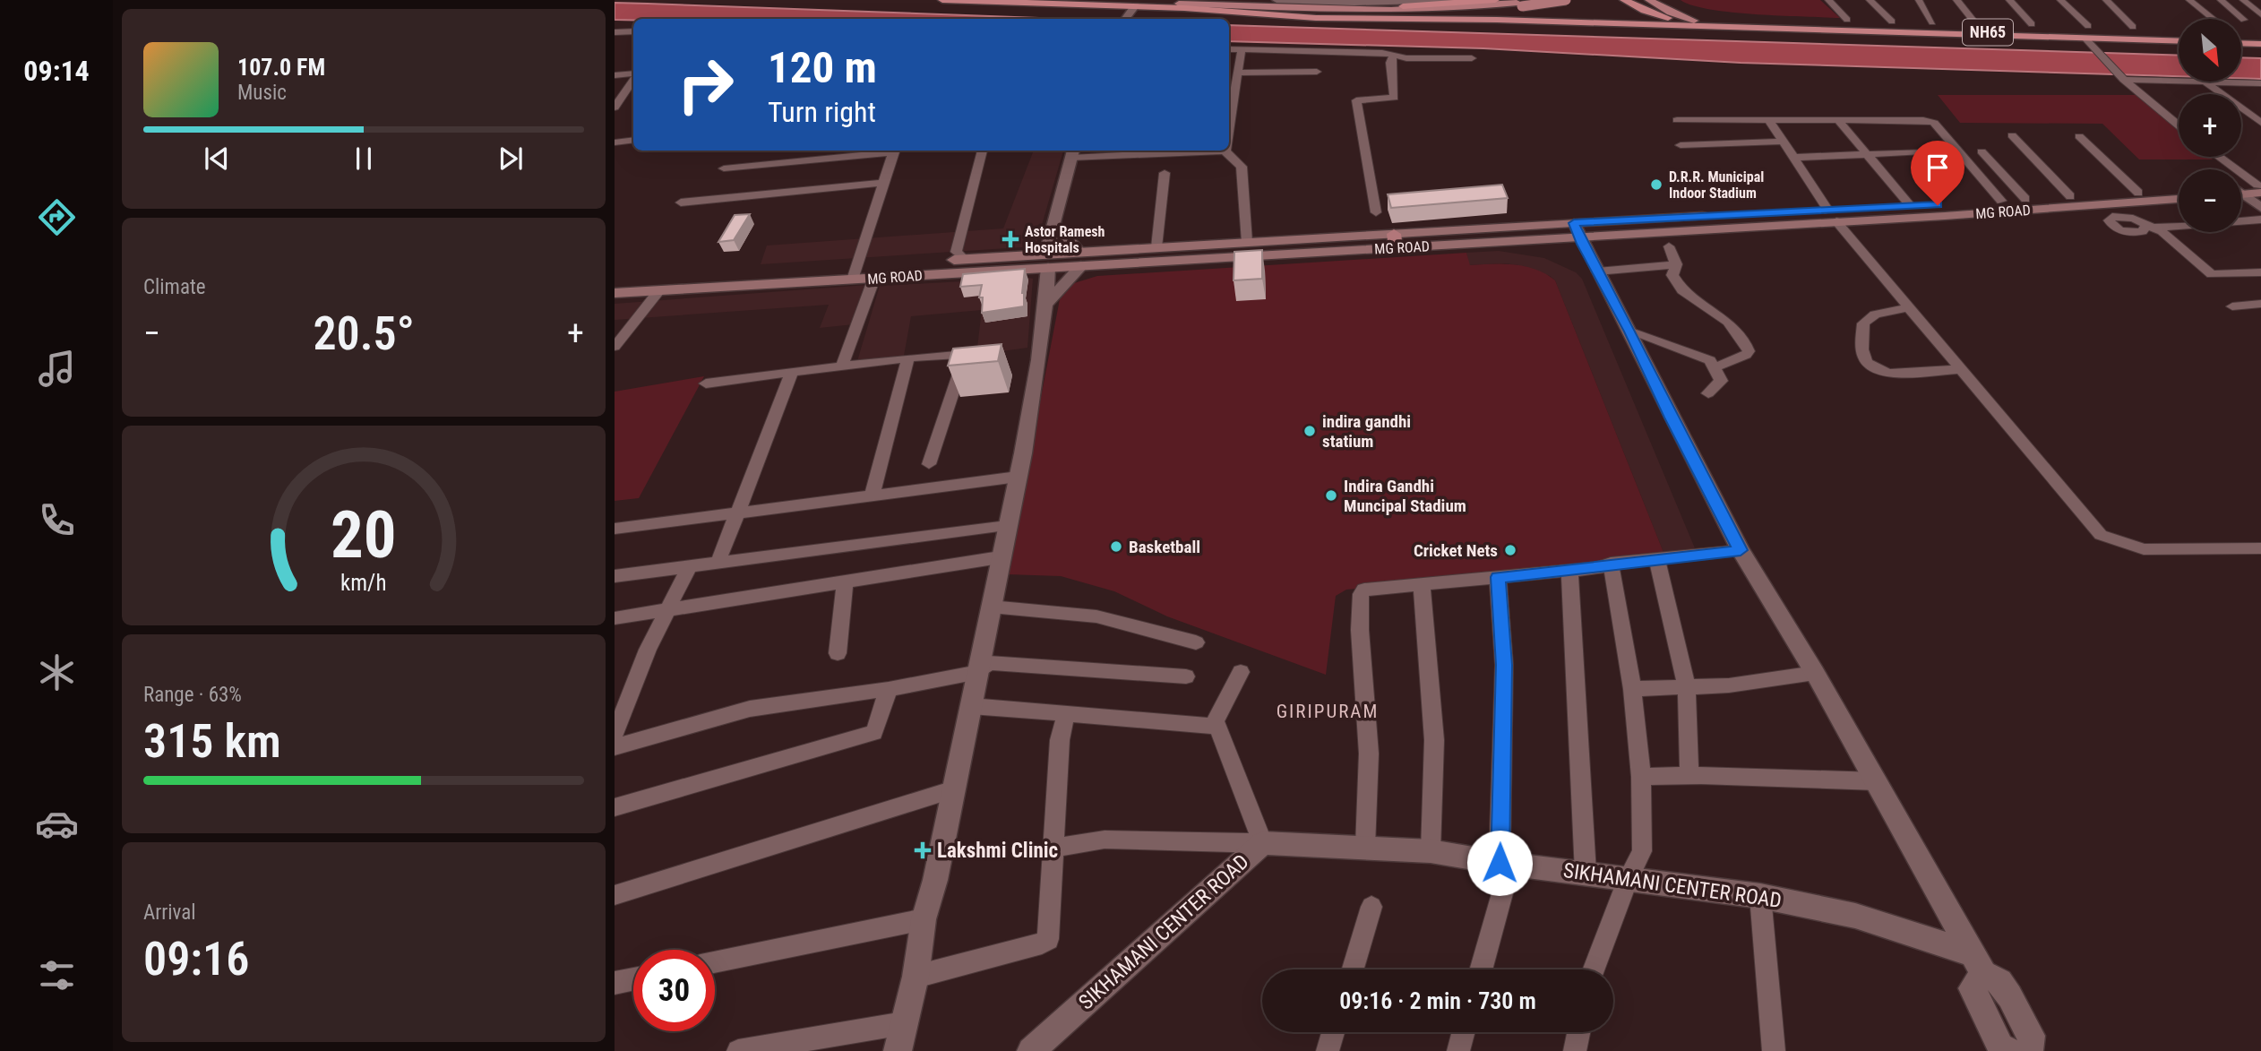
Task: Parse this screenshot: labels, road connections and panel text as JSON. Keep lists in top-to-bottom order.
{
  "streets": {
    "highway": ["NH65"],
    "main road": ["MG ROAD"],
    "street": ["SIKHAMANI CENTER ROAD"]
  },
  "districts": ["GIRIPURAM"],
  "places": {
    "other": [
      "D.R.R. Municipal Indoor Stadium",
      "indira gandhi statium",
      "Indira Gandhi Muncipal Stadium",
      "Basketball",
      "Cricket Nets"
    ],
    "health": ["Astor Ramesh Hospitals", "Lakshmi Clinic"]
  },
  "north": "bottom right",
  "page": {
    "tabs": "09:14",
    "map_buttons": ["+", "−"],
    "turn": ["120 m", "Turn right"],
    "song": ["107.0 FM", "Music"],
    "tile": [
      "Climate",
      ["Range · 63%", "315 km"],
      ["Arrival", "09:16"]
    ],
    "heat": ["−", "20.5°", "+"],
    "limit": "30",
    "trip": "09:16 · 2 min · 730 m",
    "gauge": ["20", "km/h"]
  }
}
